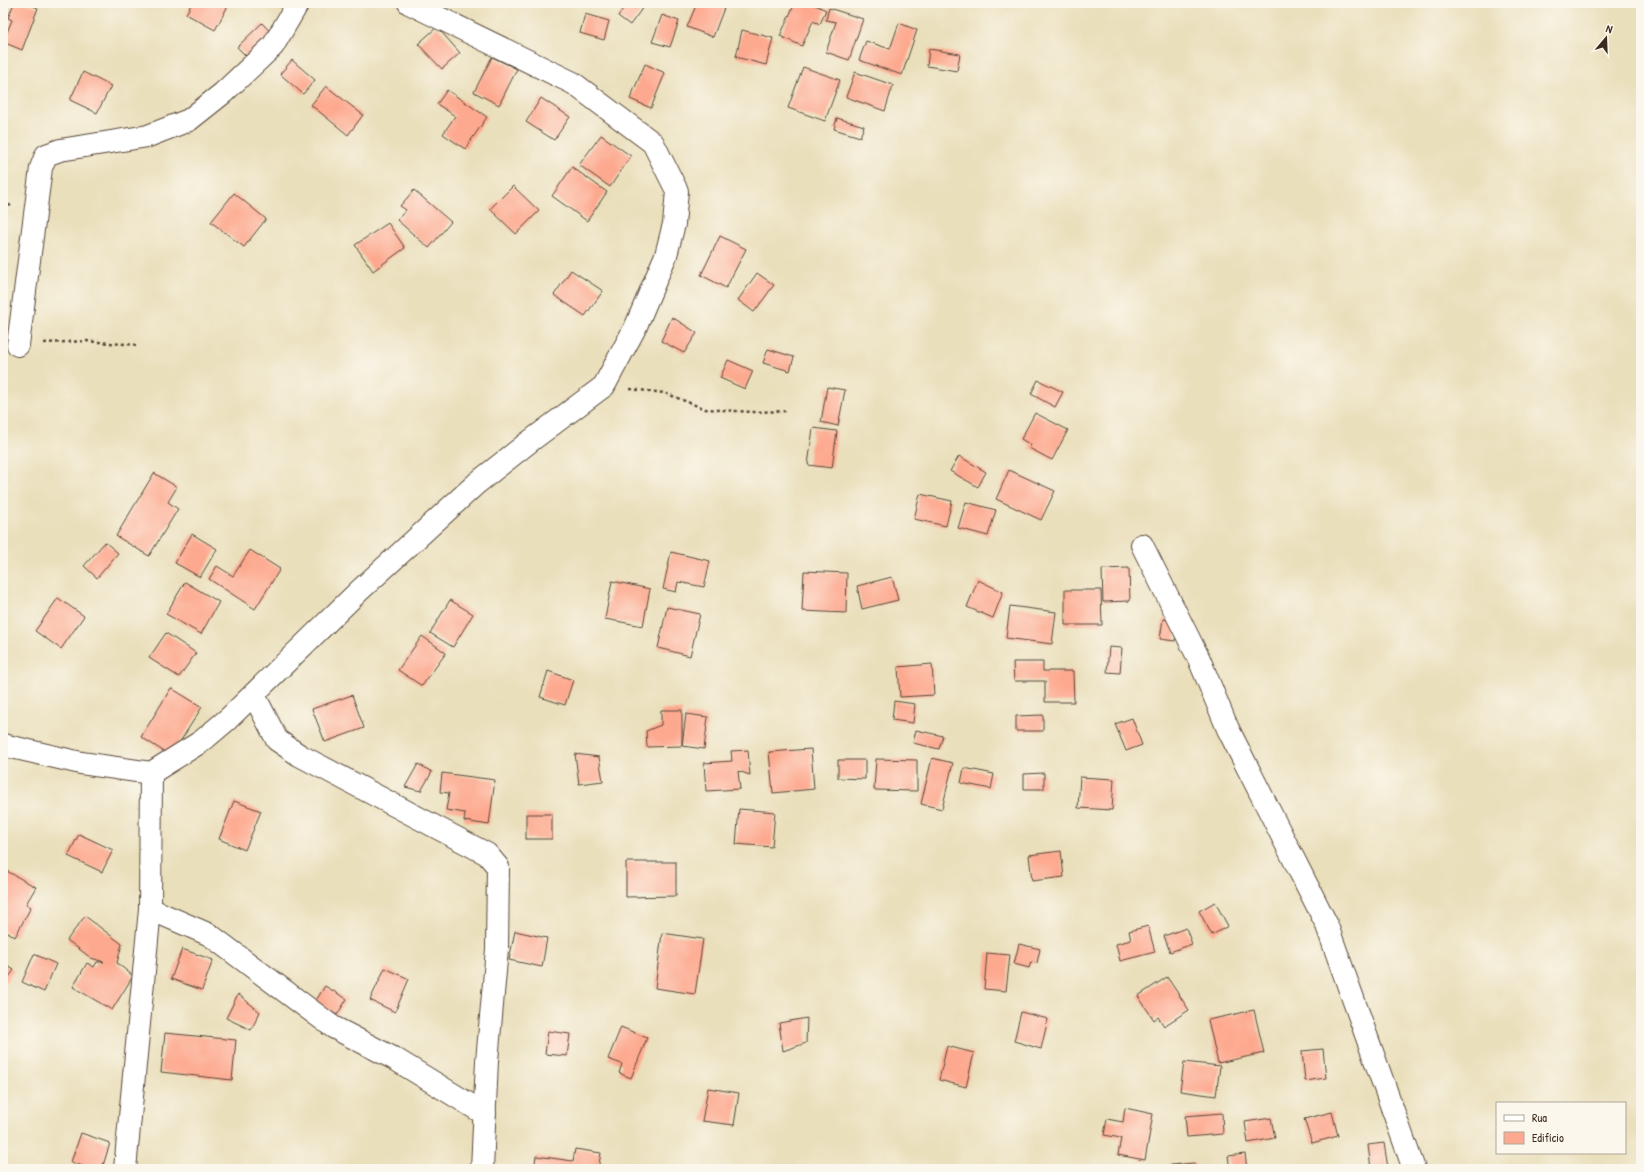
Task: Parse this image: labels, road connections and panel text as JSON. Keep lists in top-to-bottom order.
{
  "legend": ["Rua", "Edifício"],
  "north": "top"
}
